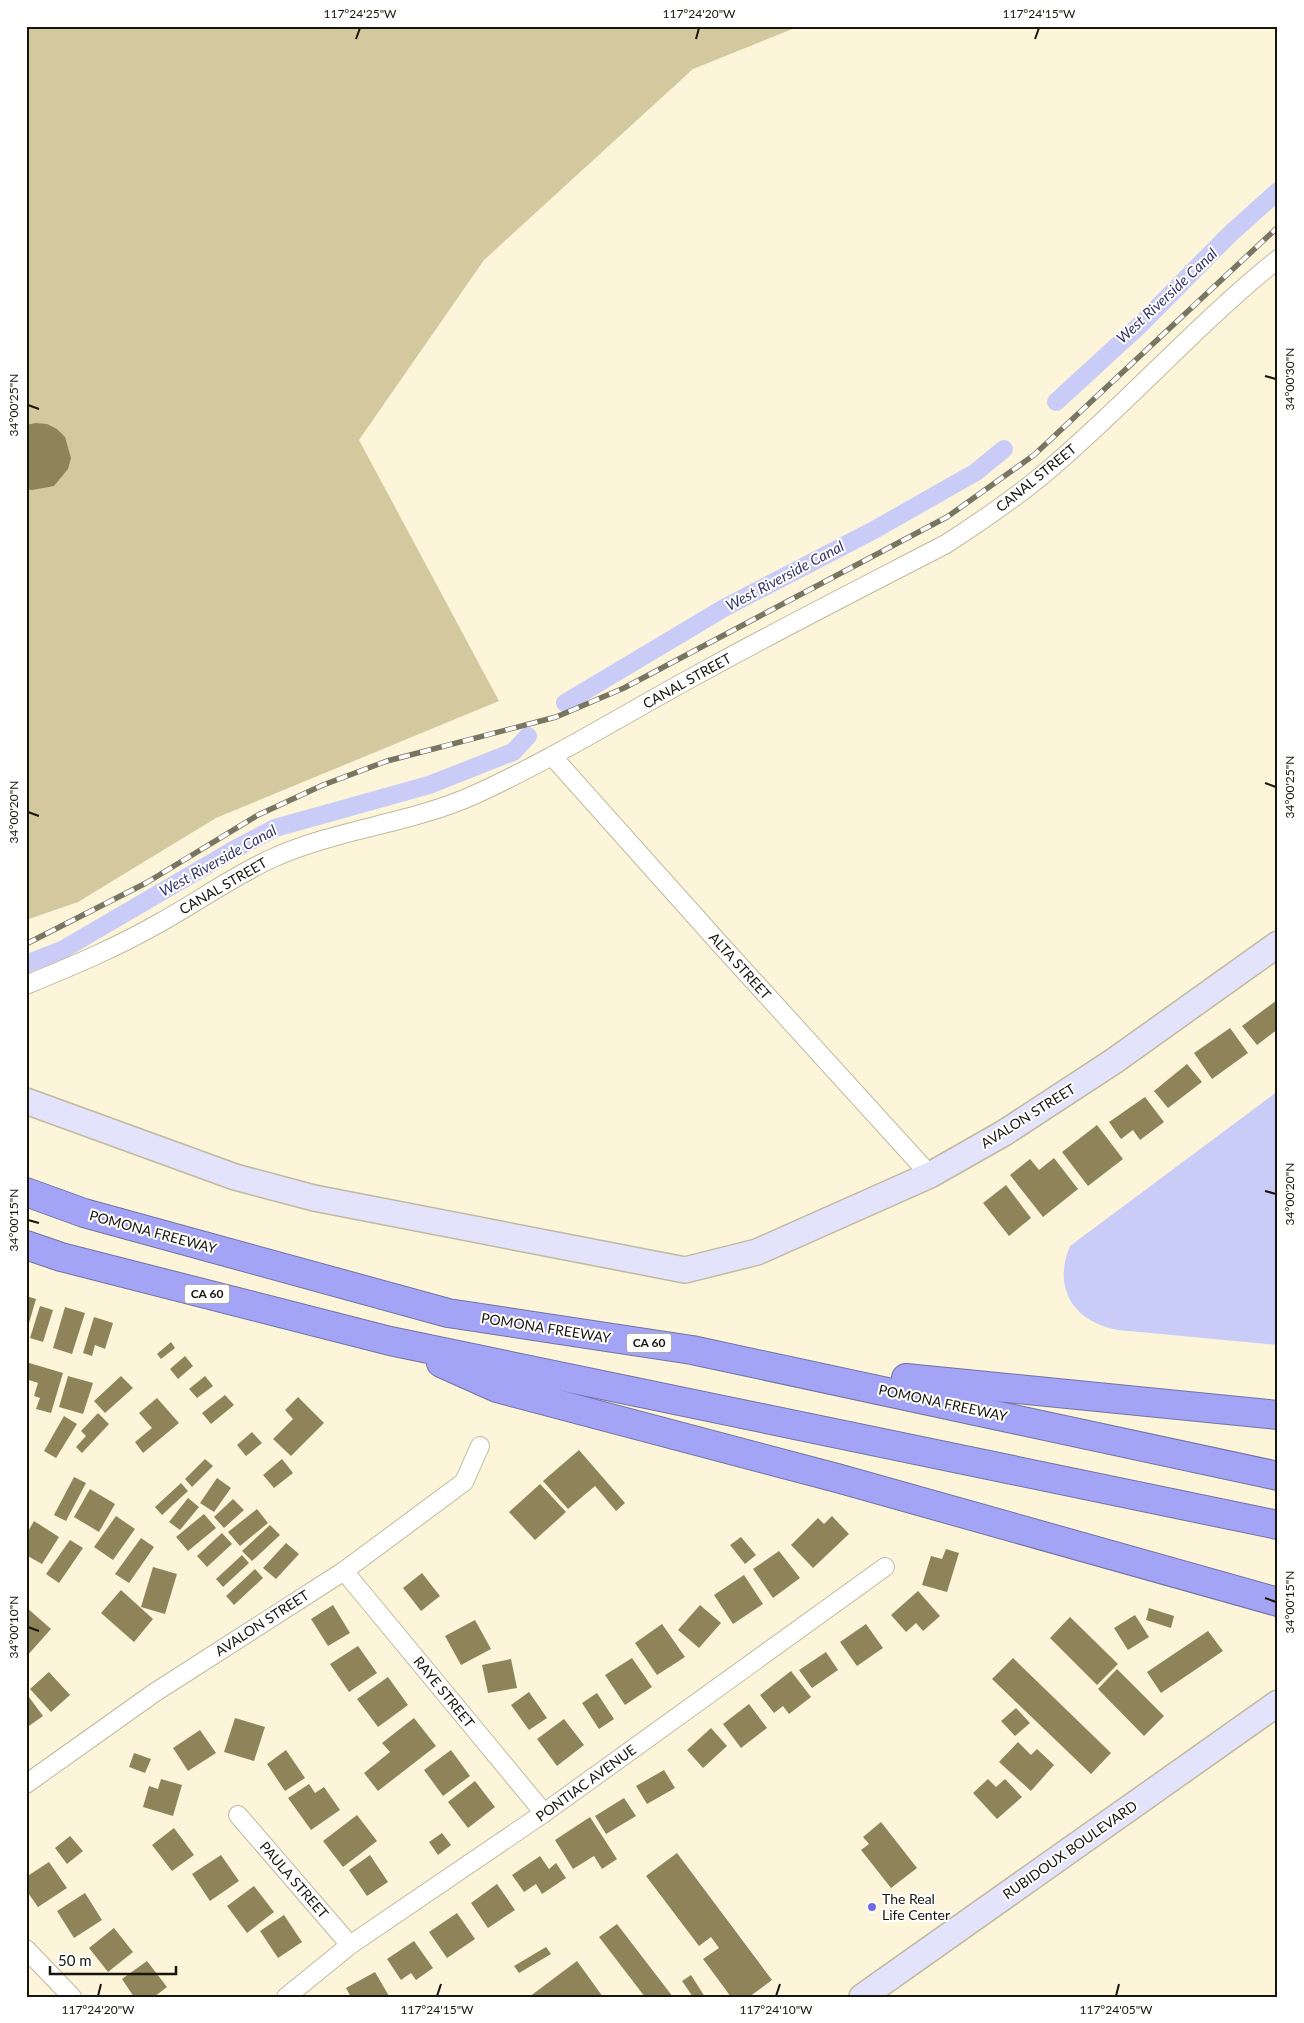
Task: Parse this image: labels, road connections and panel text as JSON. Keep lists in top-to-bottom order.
{
  "streets": {
    "highway": ["POMONA FREEWAY", "CA 60"],
    "street": [
      "CANAL STREET",
      "ALTA STREET",
      "AVALON STREET",
      "RAYE STREET",
      "PONTIAC AVENUE",
      "RUBIDOUX BOULEVARD",
      "PAULA STREET"
    ]
  },
  "crossings": [
    ["CANAL STREET", "ALTA STREET"],
    ["ALTA STREET", "AVALON STREET"],
    ["AVALON STREET", "RAYE STREET"],
    ["RAYE STREET", "PONTIAC AVENUE"],
    ["PONTIAC AVENUE", "PAULA STREET"]
  ],
  "water": ["West Riverside Canal"],
  "places": ["The Real Life Center"],
  "scale_bar": "50 m",
  "coordinates": [
    "117°24'25\"W",
    "117°24'20\"W",
    "117°24'15\"W",
    "34°00'30\"N",
    "34°00'25\"N",
    "34°00'20\"N",
    "34°00'15\"N",
    "34°00'10\"N",
    "117°24'10\"W",
    "117°24'05\"W"
  ]
}
